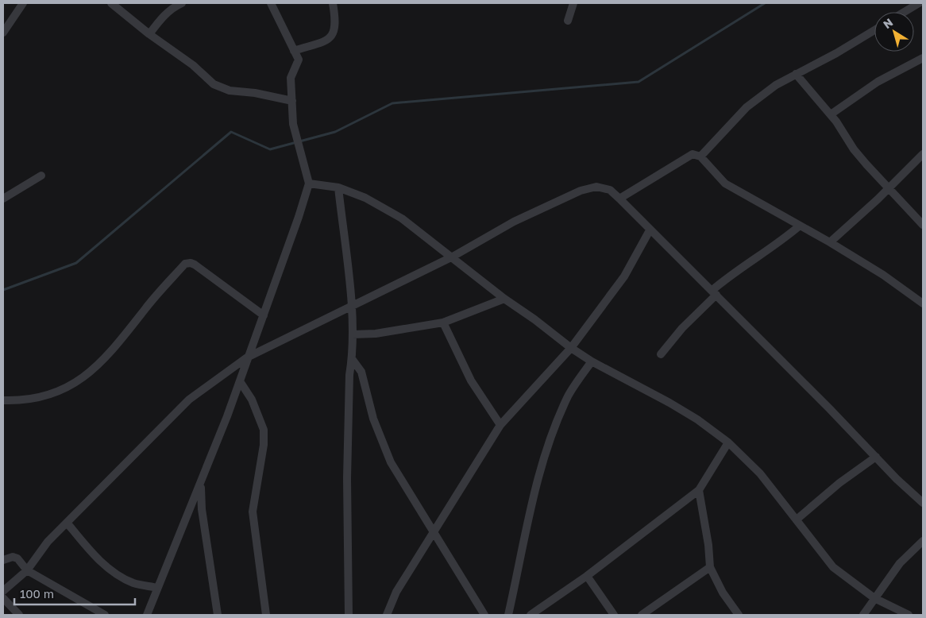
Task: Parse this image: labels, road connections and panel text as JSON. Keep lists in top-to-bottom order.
{
  "scale_bar": "100 m",
  "north": "top left"
}
